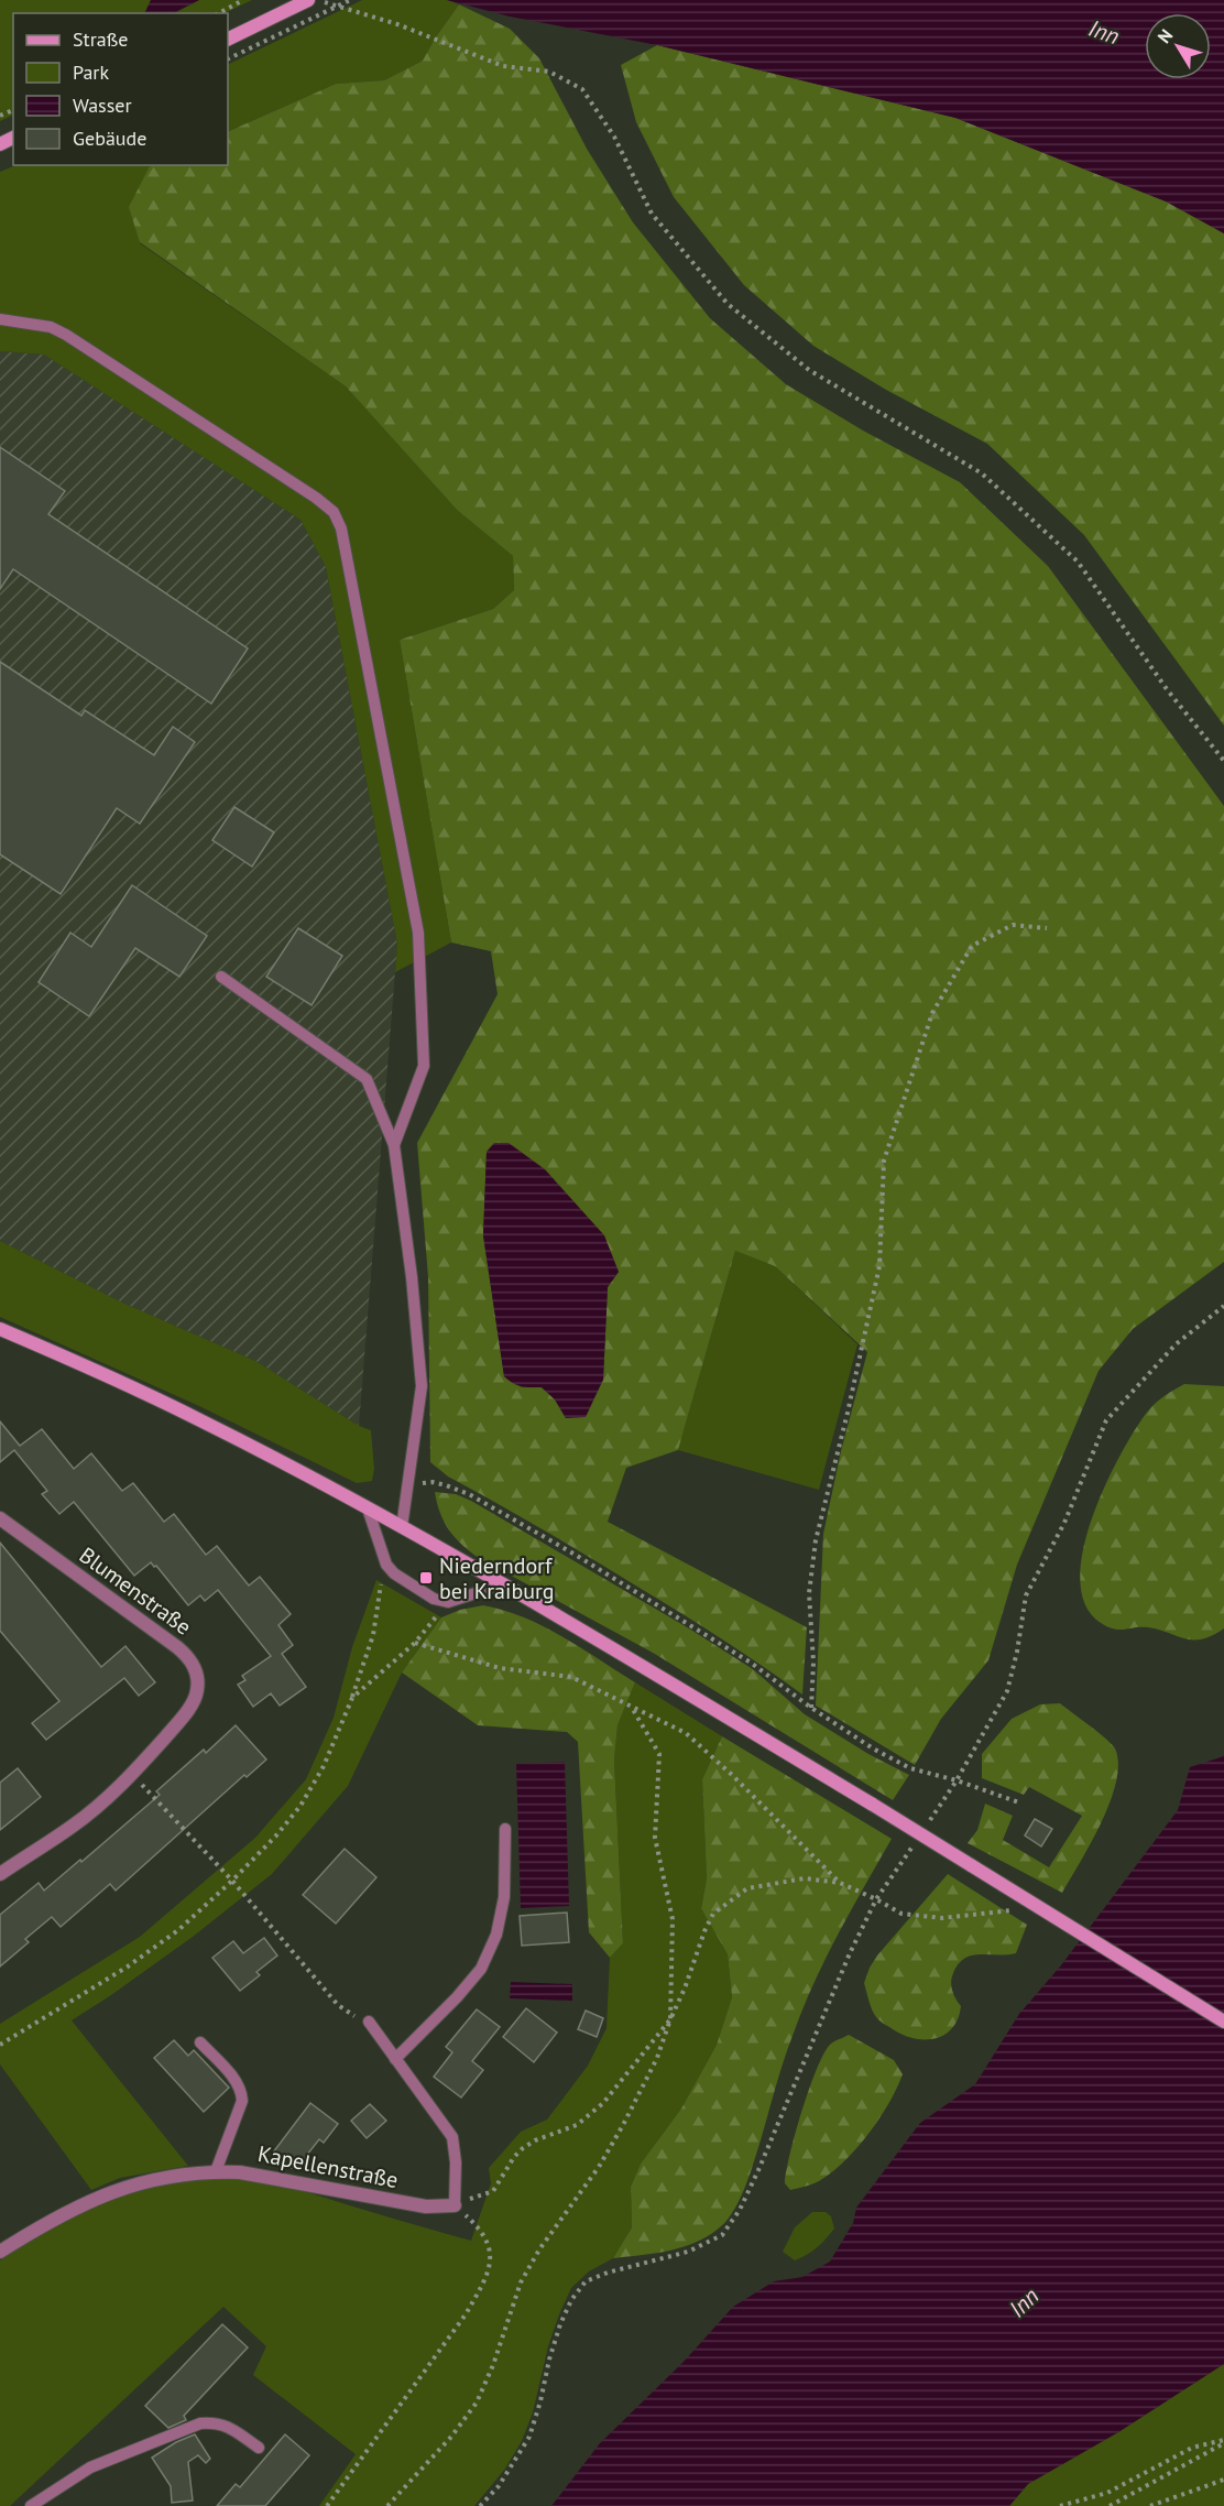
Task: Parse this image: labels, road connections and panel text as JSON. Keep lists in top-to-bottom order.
{
  "streets": {
    "street": ["Blumenstraße", "Kapellenstraße"]
  },
  "water": ["Inn"],
  "places": {
    "transit": ["Niederndorf bei Kraiburg"]
  },
  "legend": [
    "Straße",
    "Park",
    "Wasser",
    "Gebäude"
  ],
  "north": "top left"
}
